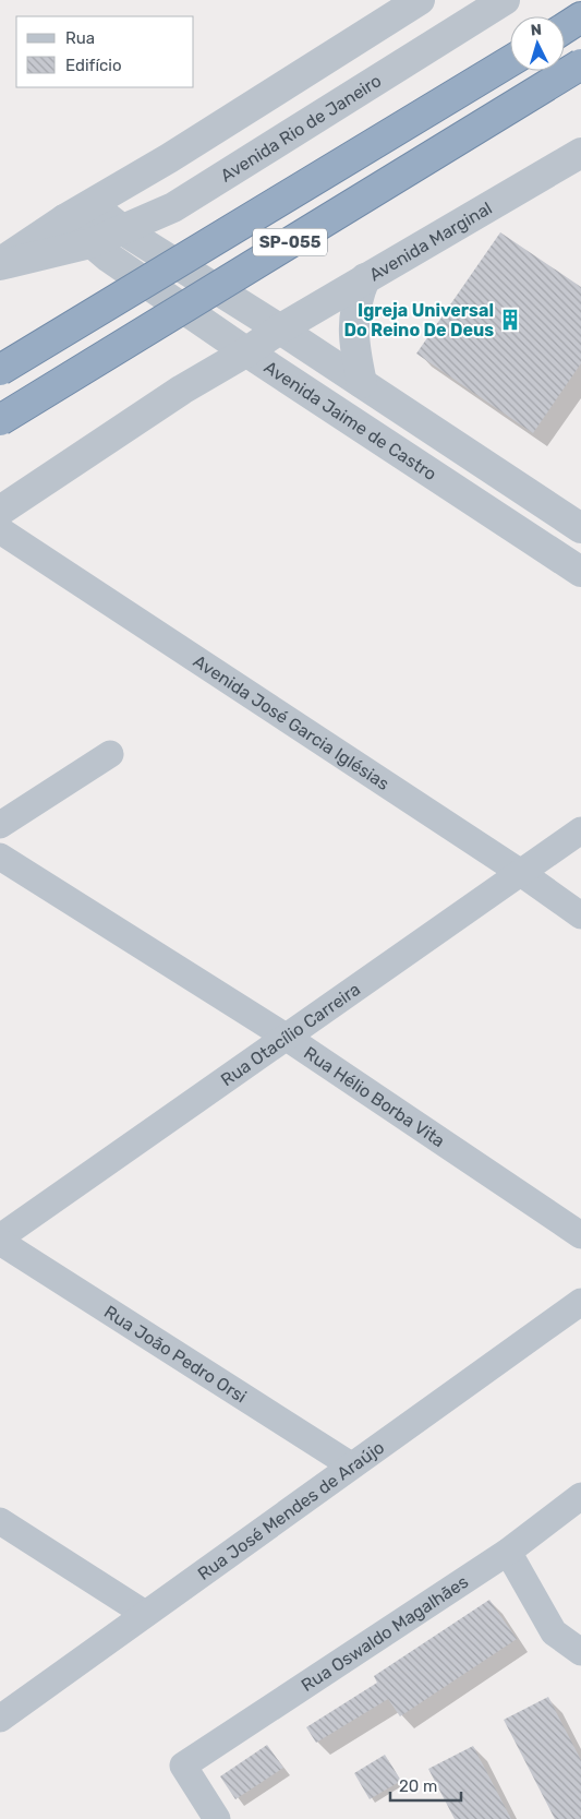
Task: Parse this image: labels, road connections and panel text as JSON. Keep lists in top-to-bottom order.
{
  "streets": {
    "highway": ["SP-055"],
    "street": [
      "Avenida Rio de Janeiro",
      "Avenida Marginal",
      "Avenida Jaime de Castro",
      "Avenida José Garcia Iglésias",
      "Rua Otacílio Carreira",
      "Rua Hélio Borba Vita",
      "Rua João Pedro Orsi",
      "Rua José Mendes de Araújo",
      "Rua Oswaldo Magalhães"
    ]
  },
  "crossings": [
    ["Avenida Rio de Janeiro", "Avenida Jaime de Castro"],
    ["Avenida Marginal", "Avenida Jaime de Castro"],
    ["Avenida José Garcia Iglésias", "Rua Otacílio Carreira"],
    ["Rua Otacílio Carreira", "Rua Hélio Borba Vita"],
    ["Rua Otacílio Carreira", "Rua João Pedro Orsi"],
    ["Rua João Pedro Orsi", "Rua José Mendes de Araújo"]
  ],
  "places": {
    "building": ["Igreja Universal Do Reino De Deus"]
  },
  "legend": ["Rua", "Edifício"],
  "scale_bar": "20 m",
  "north": "top"
}
